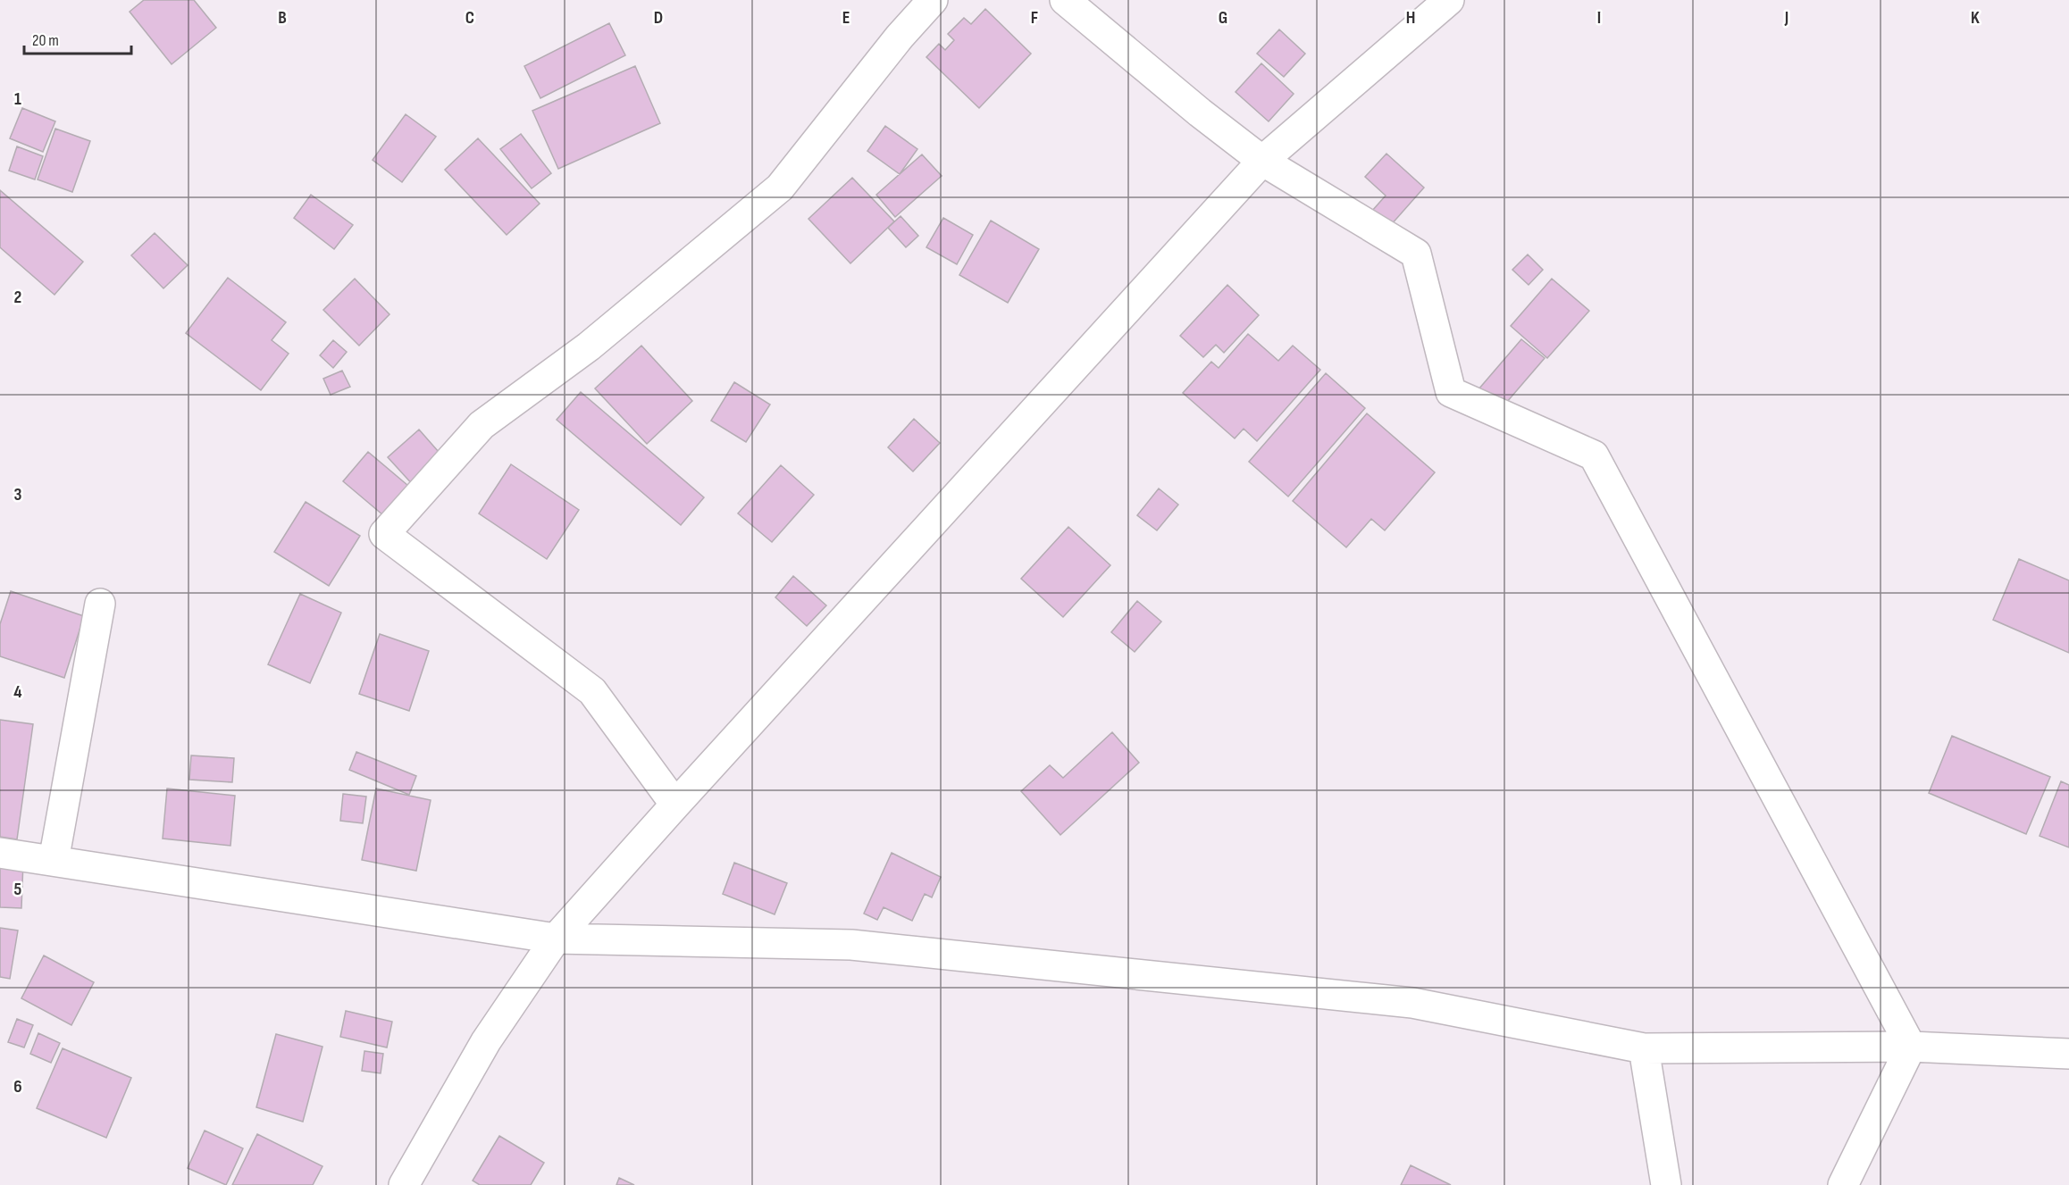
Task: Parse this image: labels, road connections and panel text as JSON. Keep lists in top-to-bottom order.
{
  "scale_bar": "20 m",
  "grid": {
    "columns": [
      "B",
      "C",
      "D",
      "E",
      "F",
      "G",
      "H",
      "I",
      "J",
      "K"
    ],
    "rows": [
      "1",
      "2",
      "3",
      "4",
      "5",
      "6"
    ]
  }
}
